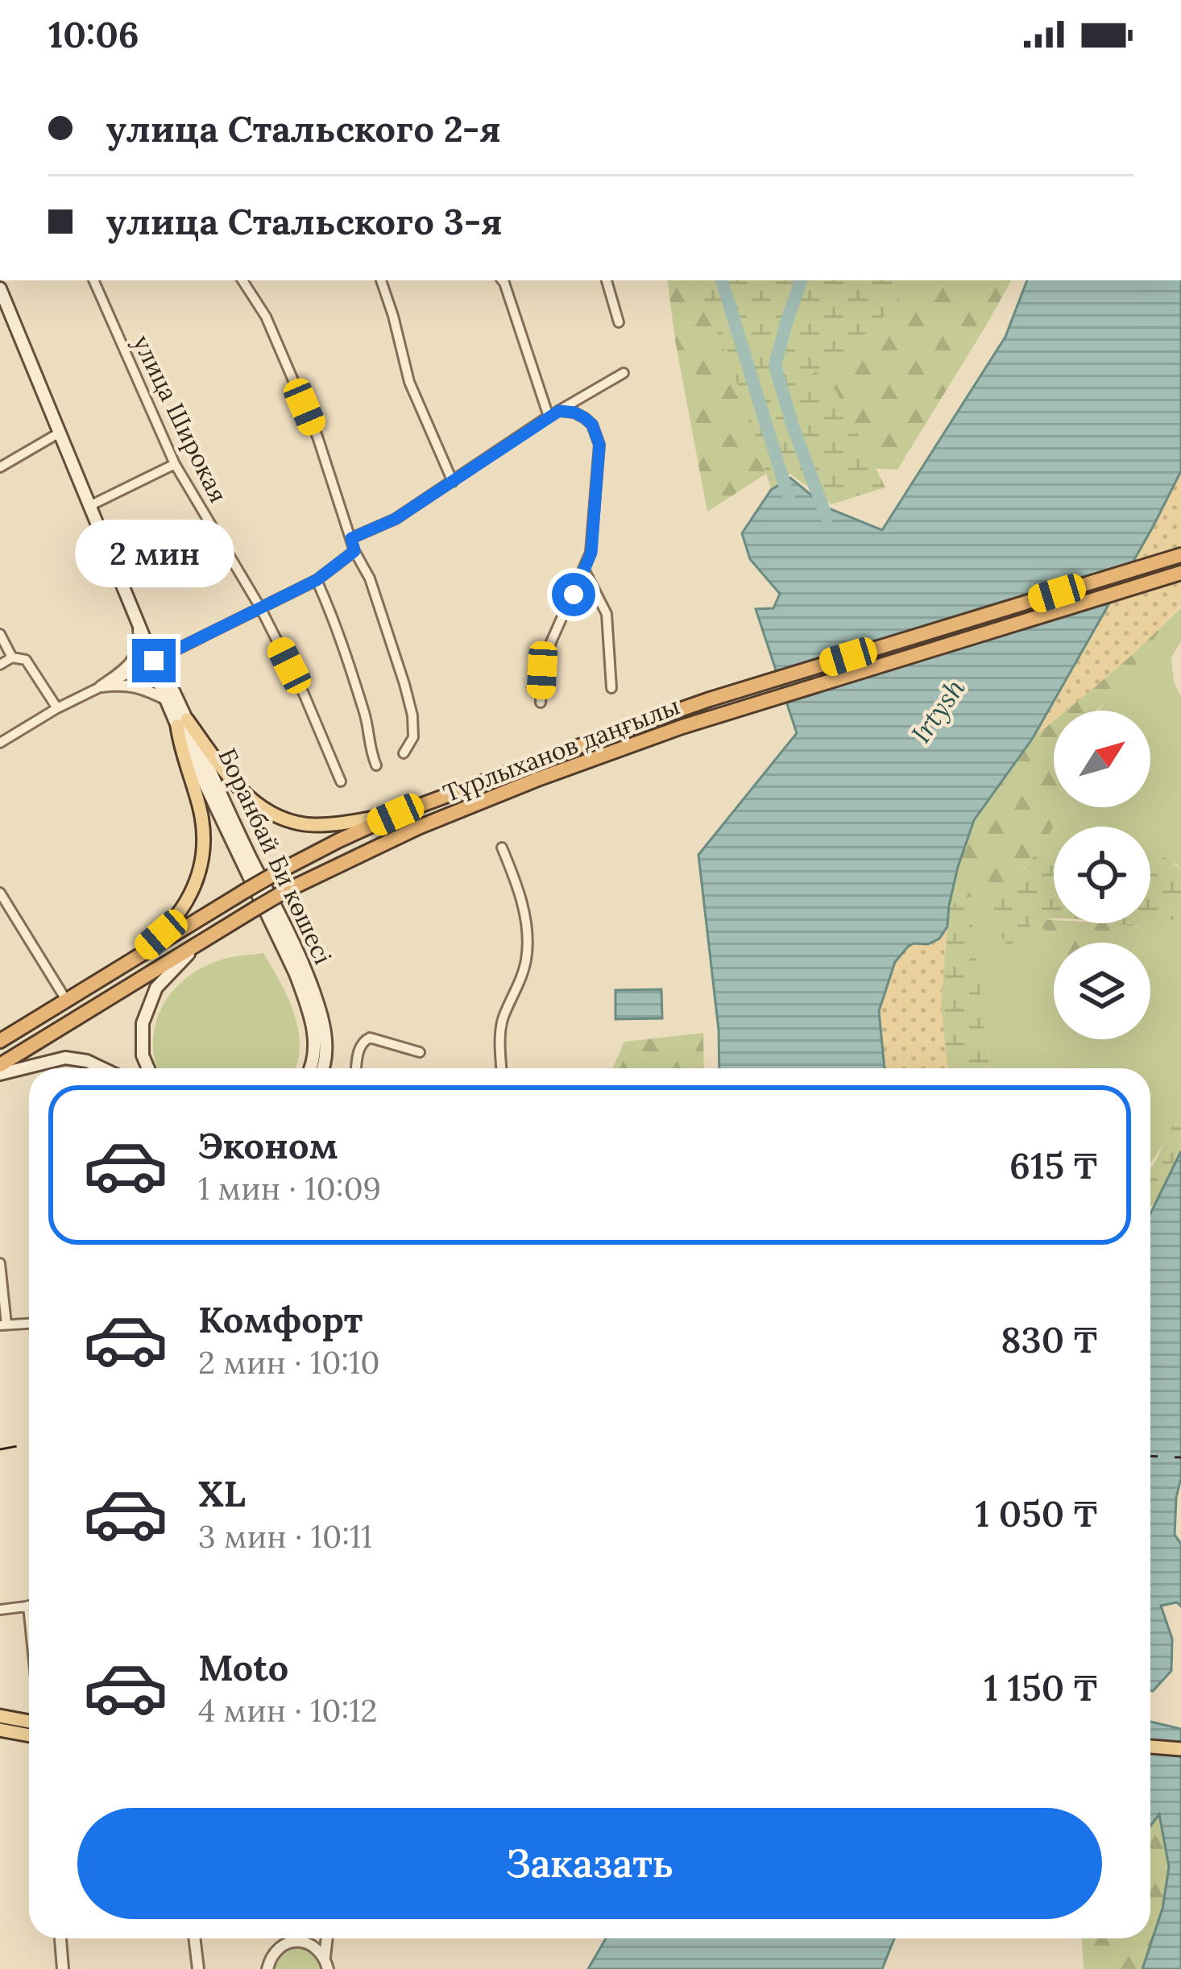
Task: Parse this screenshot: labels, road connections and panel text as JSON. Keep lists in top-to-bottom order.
{
  "streets": {
    "highway": ["Тұрлыханов даңғылы"],
    "main road": ["Боранбай Би көшесі"],
    "street": ["улица Широкая"]
  },
  "water": ["Irtysh"],
  "north": "top right",
  "page": {
    "status": "10:06",
    "banner": ["улица Стальского 2-я", "улица Стальского 3-я"],
    "bubble": "2 мин",
    "list": [
      {
        "name": "Эконом",
        "note": "1 мин · 10:09",
        "value": "615 ₸"
      },
      {
        "name": "Комфорт",
        "note": "2 мин · 10:10",
        "value": "830 ₸"
      },
      {
        "name": "XL",
        "note": "3 мин · 10:11",
        "value": "1 050 ₸"
      },
      {
        "name": "Moto",
        "note": "4 мин · 10:12",
        "value": "1 150 ₸"
      }
    ],
    "buttons": "Заказать"
  }
}
